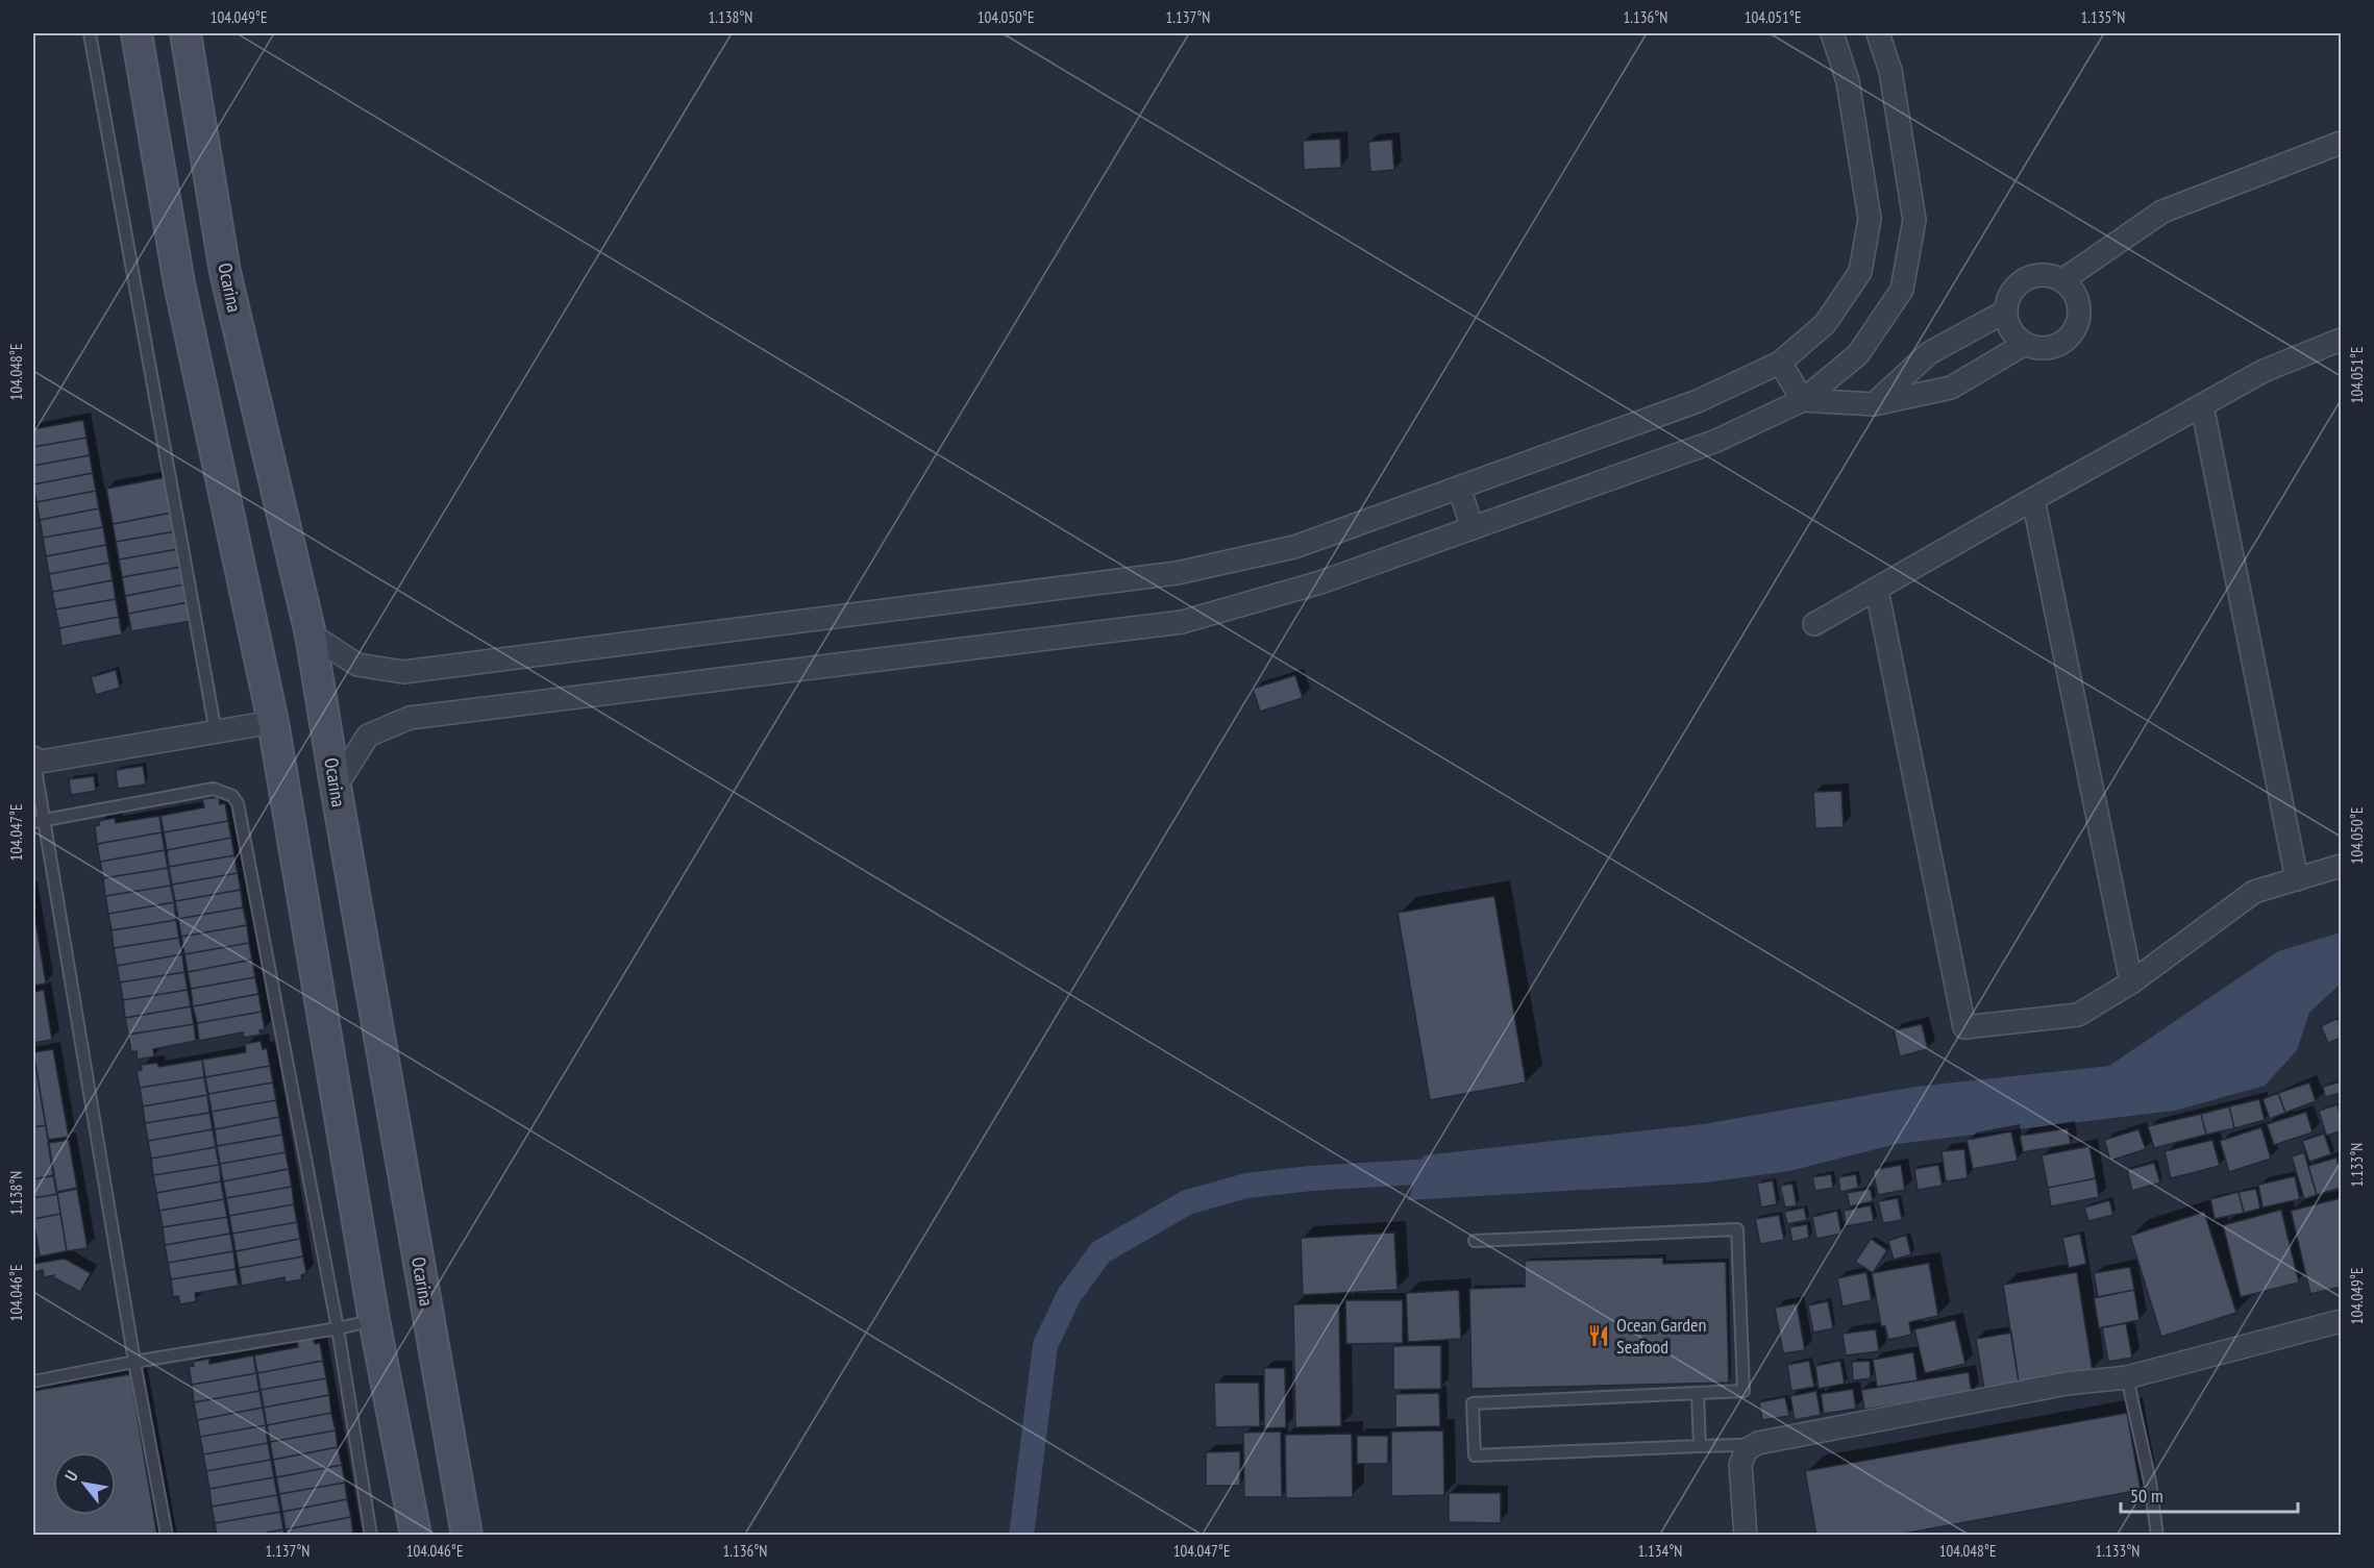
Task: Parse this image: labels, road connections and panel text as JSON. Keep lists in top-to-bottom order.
{
  "streets": {
    "main road": ["Ocarina"]
  },
  "places": {
    "restaurant": ["Ocean Garden Seafood"]
  },
  "scale_bar": "50 m",
  "north": "top left",
  "coordinates": [
    "104.049°E",
    "1.138°N",
    "104.050°E",
    "1.137°N",
    "1.136°N",
    "104.051°E",
    "1.135°N",
    "104.048°E",
    "104.047°E",
    "1.133°N",
    "104.046°E",
    "1.134°N"
  ]
}
